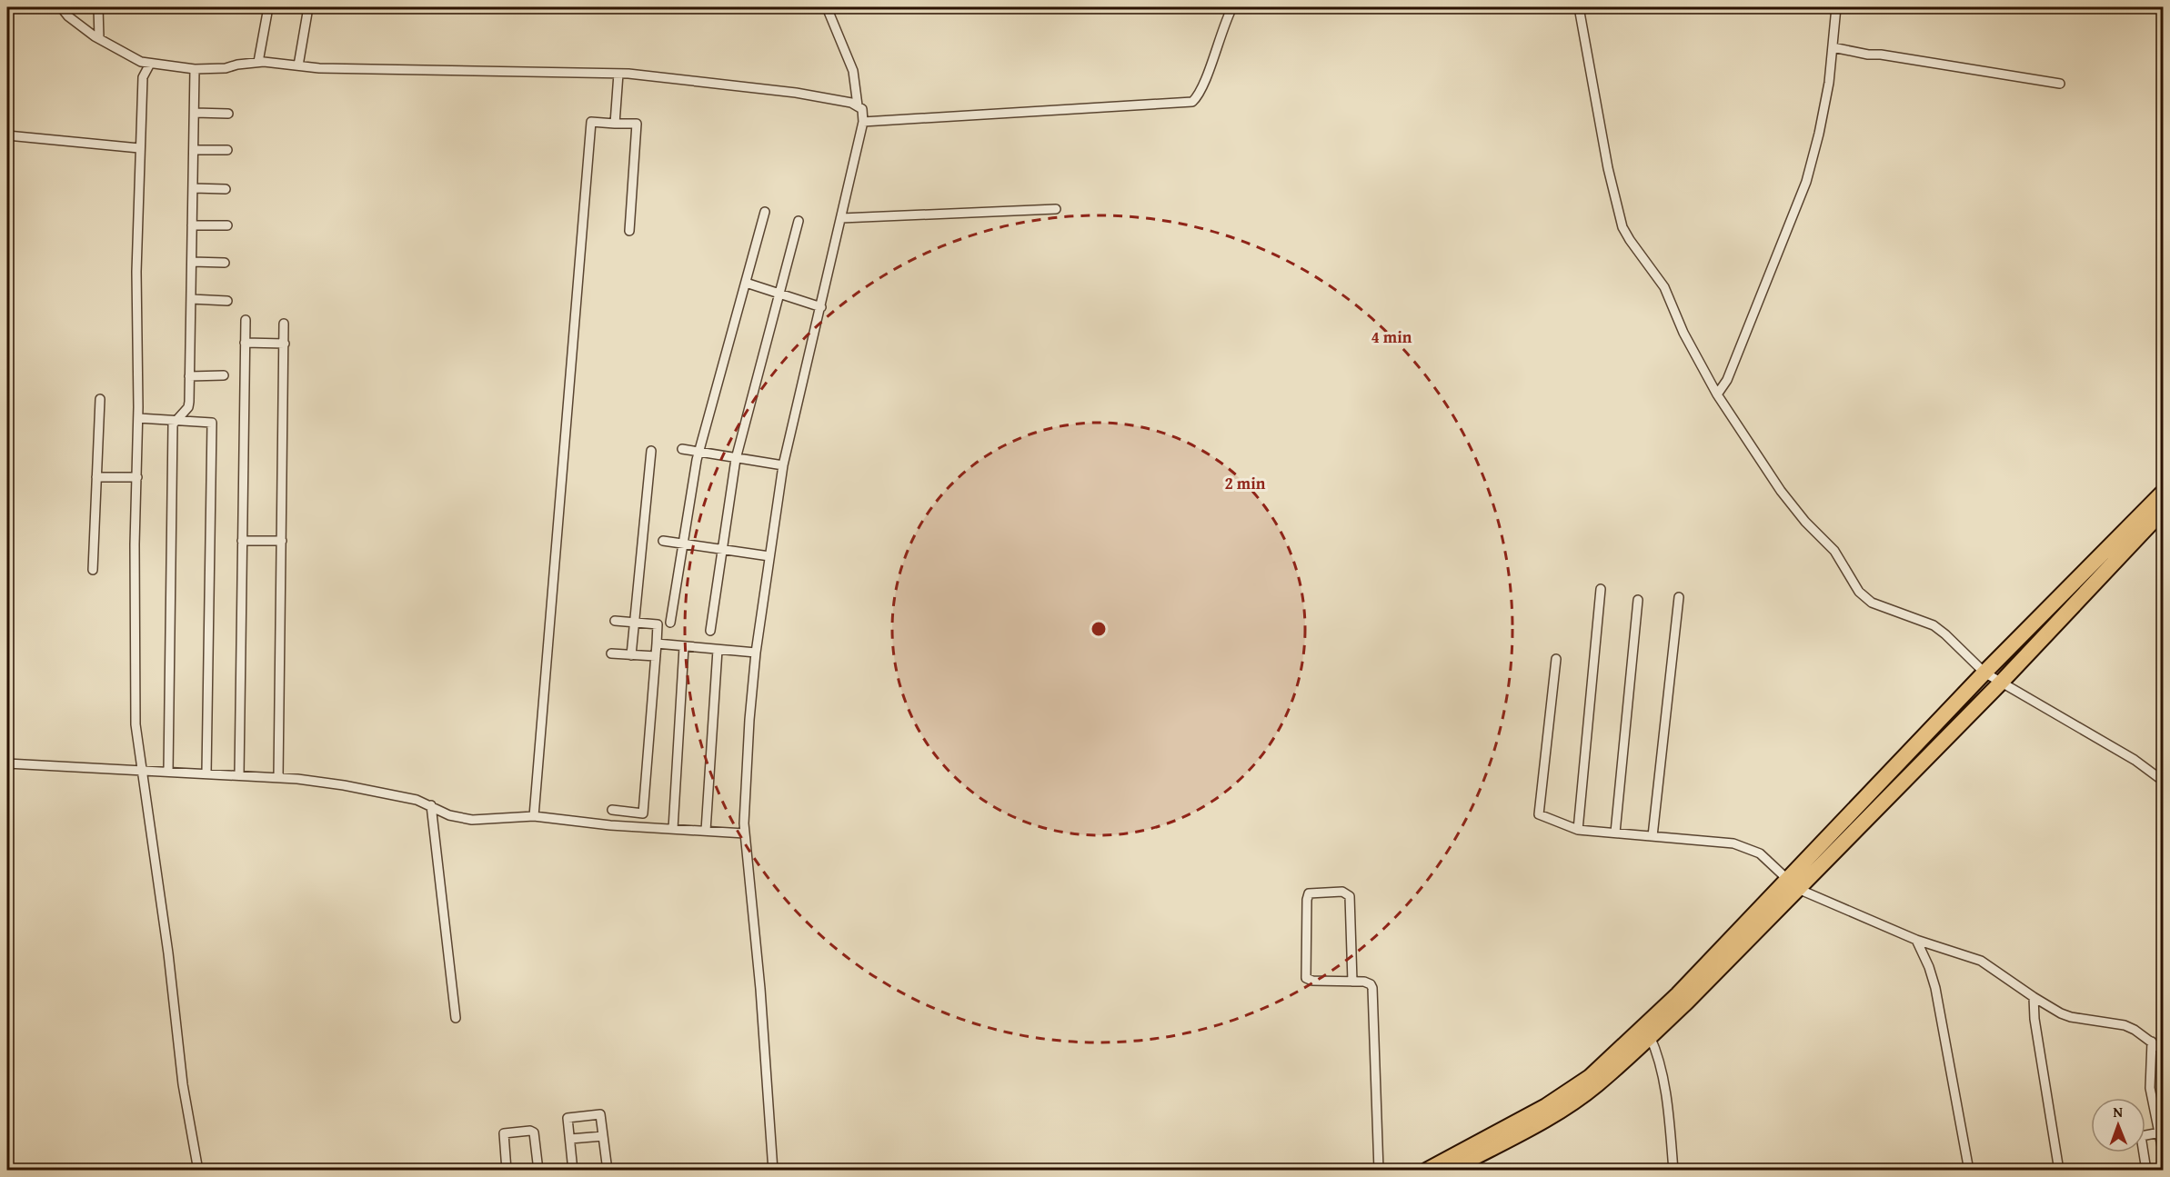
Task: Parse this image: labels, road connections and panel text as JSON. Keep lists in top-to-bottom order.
{
  "north": "top",
  "rings": ["4 min", "2 min"]
}
